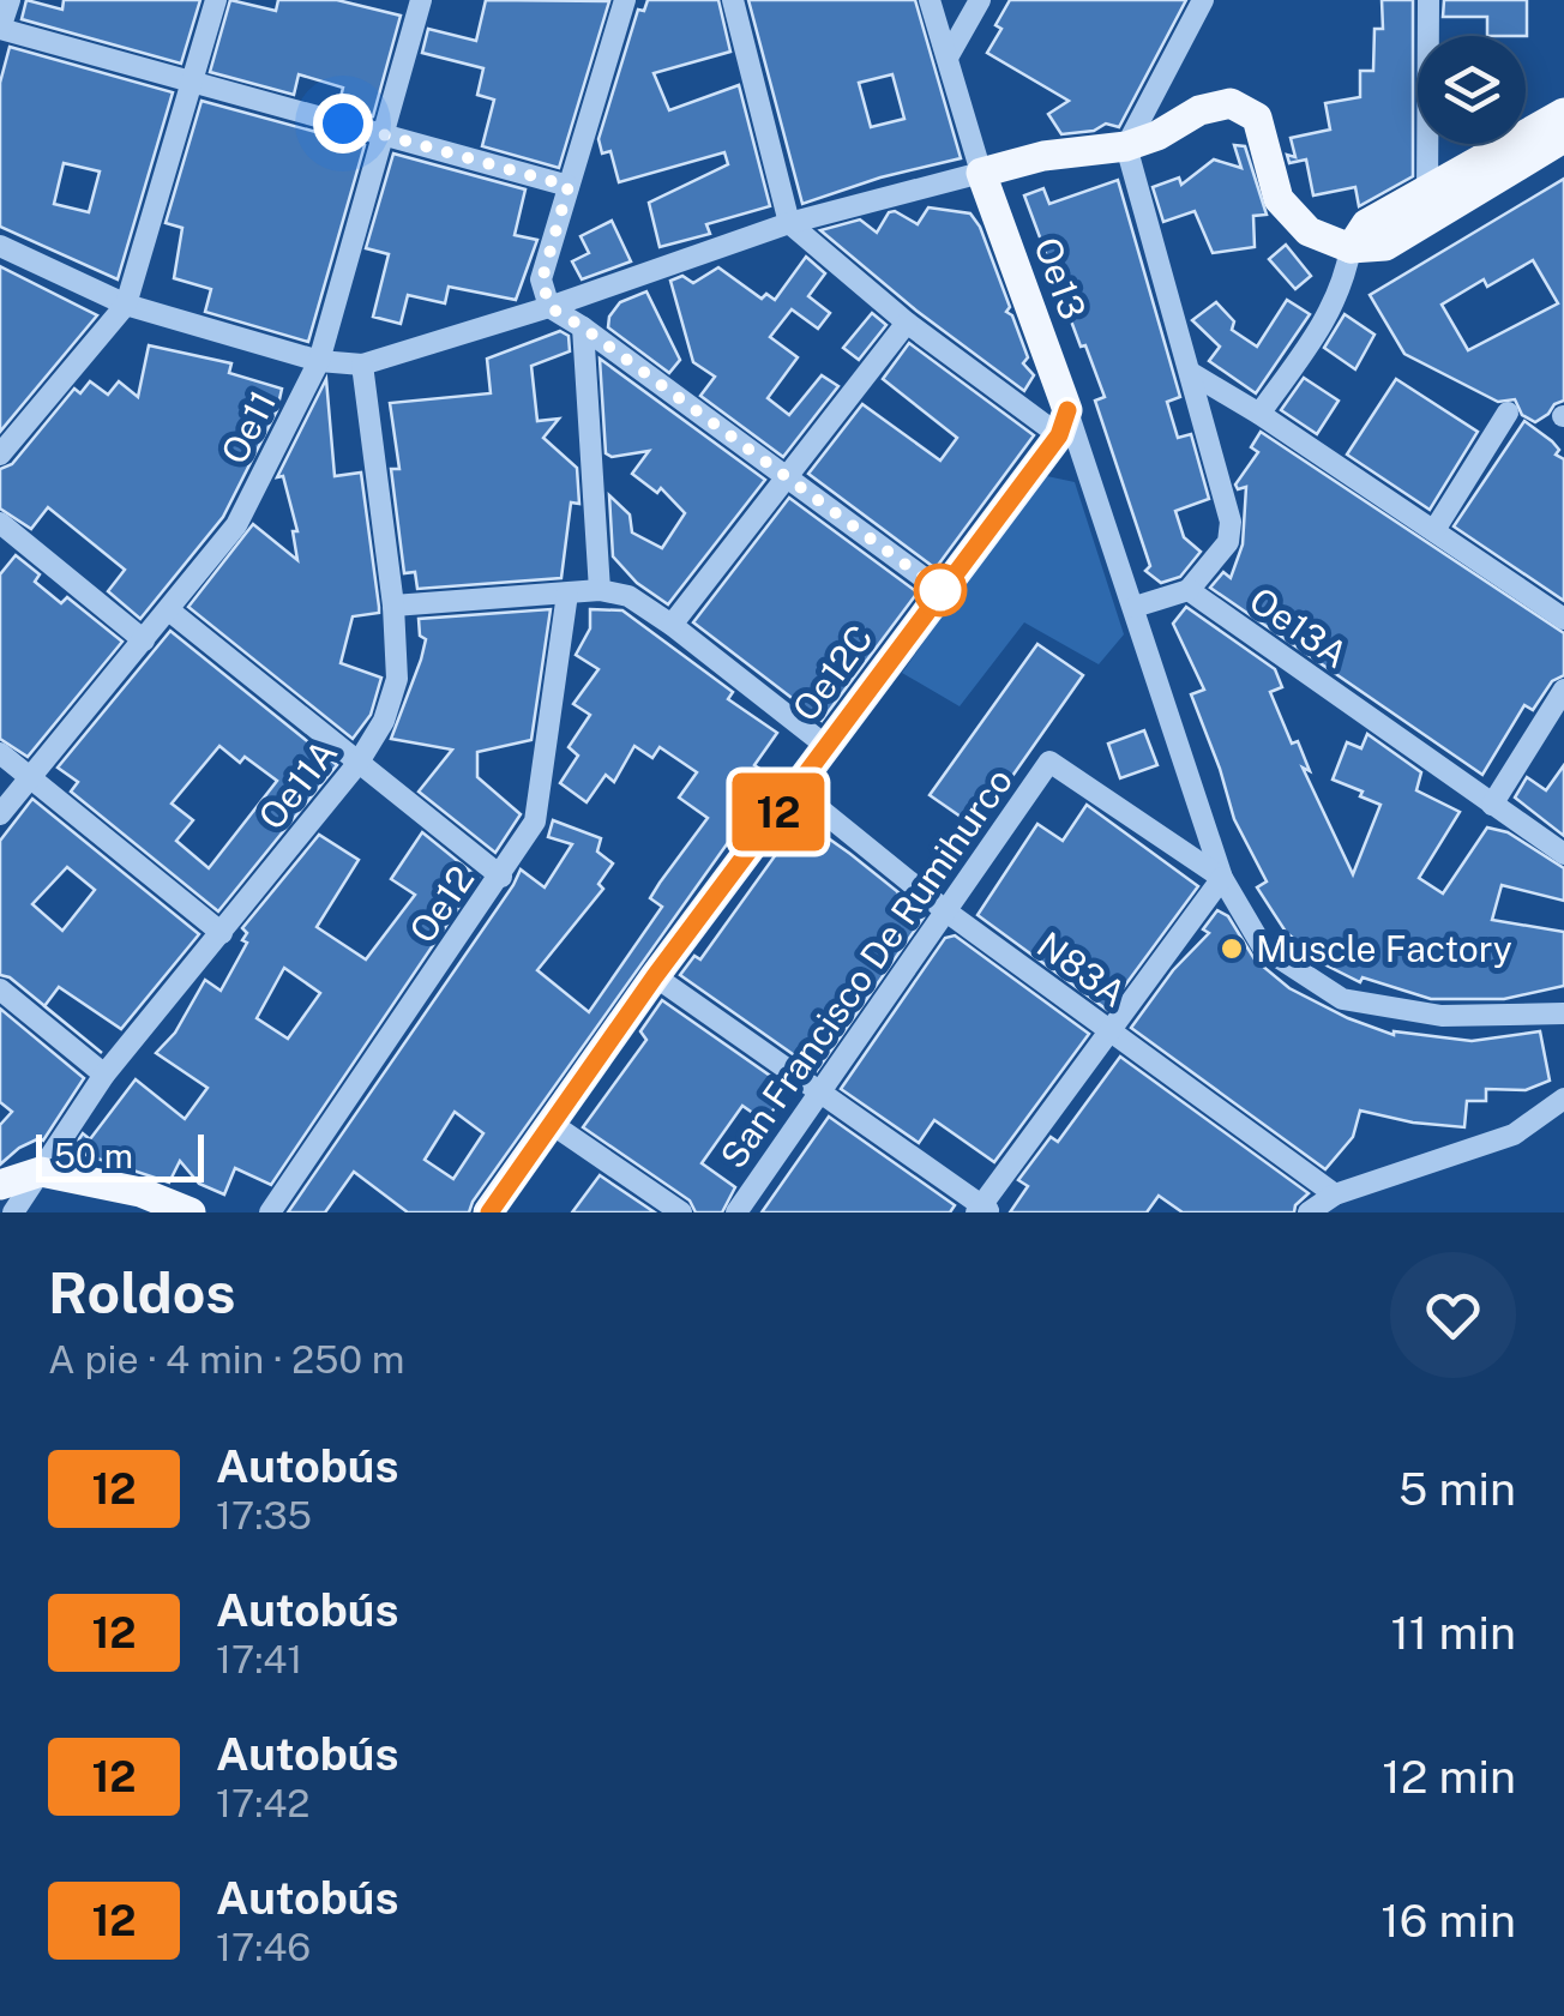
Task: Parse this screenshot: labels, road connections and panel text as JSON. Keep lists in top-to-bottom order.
{
  "streets": {
    "main road": ["Oe13", "Oe12C"],
    "street": [
      "Oe11",
      "Oe13A",
      "Oe11A",
      "Oe12",
      "San Francisco De Rumihurco",
      "N83A"
    ]
  },
  "crossings": [
    ["Oe13", "Oe12C"],
    ["Oe12C", "N83A"],
    ["San Francisco De Rumihurco", "N83A"]
  ],
  "places": ["Muscle Factory"],
  "lines": ["bus line 12"],
  "scale_bar": "50 m",
  "page": {
    "on_map": "12",
    "scale": "50 m",
    "heading": ["Roldos", "A pie · 4 min · 250 m"],
    "list": [
      {
        "mark": "12",
        "name": "Autobús",
        "note": "17:35",
        "value": "5 min"
      },
      {
        "mark": "12",
        "name": "Autobús",
        "note": "17:41",
        "value": "11 min"
      },
      {
        "mark": "12",
        "name": "Autobús",
        "note": "17:42",
        "value": "12 min"
      },
      {
        "mark": "12",
        "name": "Autobús",
        "note": "17:46",
        "value": "16 min"
      }
    ]
  }
}
